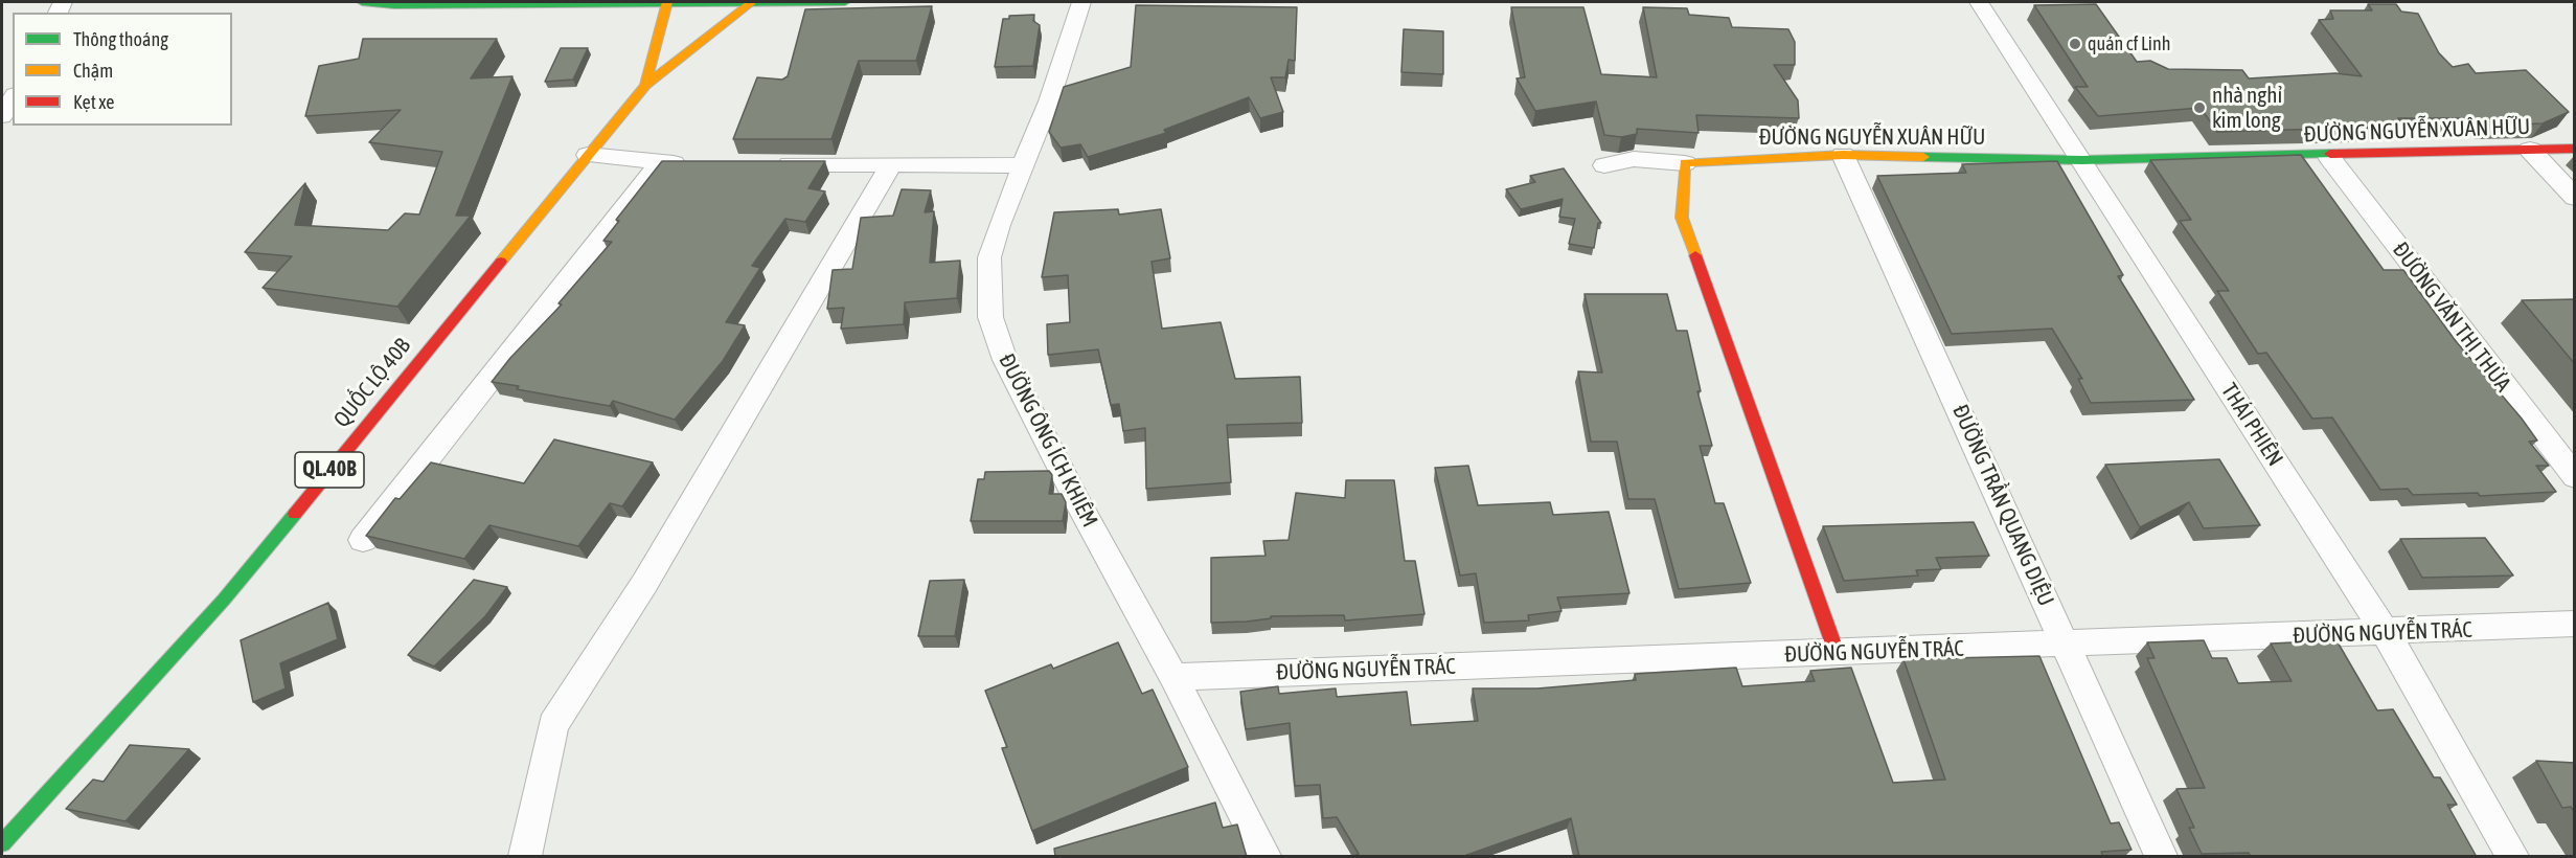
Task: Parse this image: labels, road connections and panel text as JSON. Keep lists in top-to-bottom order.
{
  "streets": {
    "main road": ["ĐƯỜNG NGUYỄN XUÂN HỮU", "QUỐC LỘ 40B", "QL.40B"],
    "street": [
      "ĐƯỜNG VĂN THỊ THỪA",
      "THÁI PHIÊN",
      "ĐƯỜNG ÔNG ÍCH KHIÊM",
      "ĐƯỜNG TRẦN QUANG DIỆU",
      "ĐƯỜNG NGUYỄN TRÁC"
    ]
  },
  "crossings": [
    ["ĐƯỜNG NGUYỄN XUÂN HỮU", "ĐƯỜNG VĂN THỊ THỪA"],
    ["ĐƯỜNG NGUYỄN XUÂN HỮU", "THÁI PHIÊN"],
    ["ĐƯỜNG NGUYỄN XUÂN HỮU", "ĐƯỜNG TRẦN QUANG DIỆU"],
    ["THÁI PHIÊN", "ĐƯỜNG NGUYỄN TRÁC"],
    ["ĐƯỜNG ÔNG ÍCH KHIÊM", "ĐƯỜNG NGUYỄN TRÁC"],
    ["ĐƯỜNG TRẦN QUANG DIỆU", "ĐƯỜNG NGUYỄN TRÁC"]
  ],
  "places": ["quán cf Linh", "nhà nghỉ kim long"],
  "legend": ["Thông thoáng", "Chậm", "Kẹt xe"]
}
